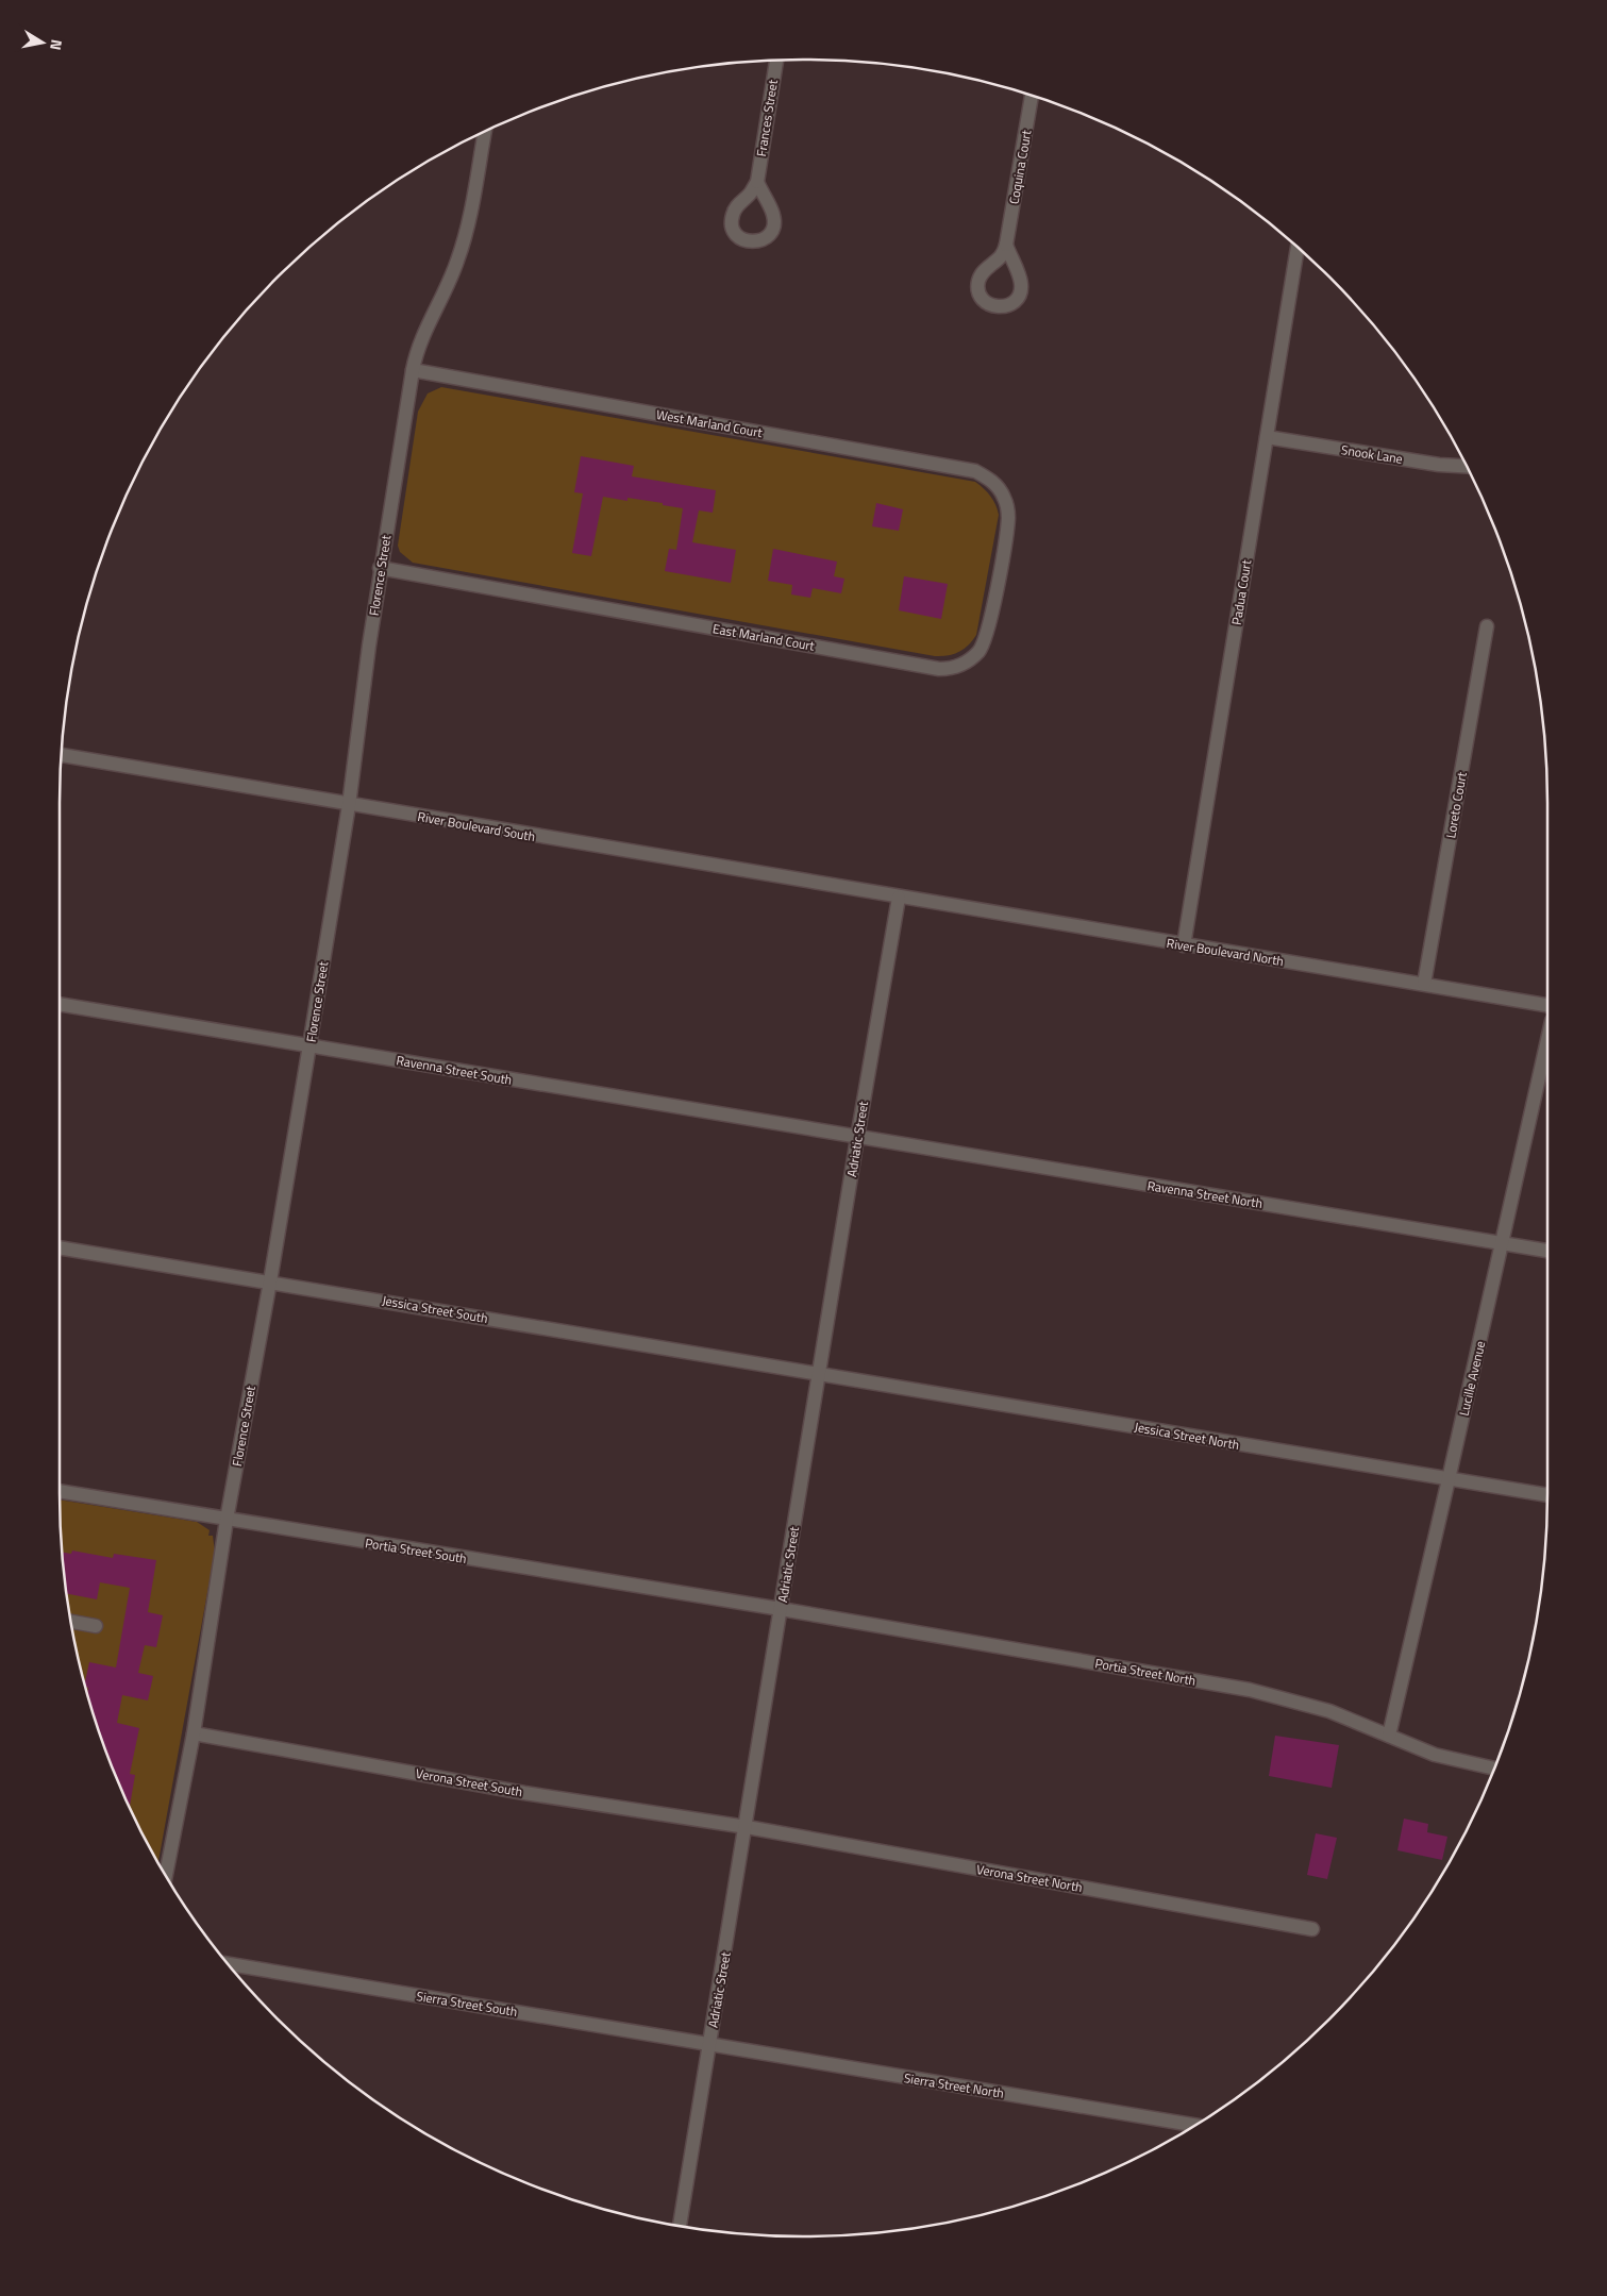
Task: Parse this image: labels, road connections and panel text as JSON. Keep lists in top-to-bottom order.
{
  "streets": {
    "street": [
      "Frances Street",
      "Coquina Court",
      "West Marland Court",
      "Snook Lane",
      "Florence Street",
      "Padua Court",
      "East Marland Court",
      "Loreto Court",
      "River Boulevard South",
      "River Boulevard North",
      "Ravenna Street South",
      "Adriatic Street",
      "Ravenna Street North",
      "Jessica Street South",
      "Lucille Avenue",
      "Jessica Street North",
      "Portia Street South",
      "Portia Street North",
      "Verona Street South",
      "Verona Street North",
      "Sierra Street South",
      "Sierra Street North"
    ]
  },
  "crossings": [
    ["West Marland Court", "Florence Street"],
    ["West Marland Court", "East Marland Court"],
    ["Snook Lane", "Padua Court"],
    ["Florence Street", "East Marland Court"],
    ["Florence Street", "River Boulevard South"],
    ["Florence Street", "Ravenna Street South"],
    ["Florence Street", "Jessica Street South"],
    ["Florence Street", "Portia Street South"],
    ["Florence Street", "Verona Street South"],
    ["Padua Court", "River Boulevard North"],
    ["Loreto Court", "River Boulevard North"],
    ["River Boulevard South", "River Boulevard North"],
    ["River Boulevard South", "Adriatic Street"],
    ["River Boulevard North", "Adriatic Street"],
    ["Ravenna Street South", "Adriatic Street"],
    ["Ravenna Street South", "Ravenna Street North"],
    ["Adriatic Street", "Ravenna Street North"],
    ["Adriatic Street", "Jessica Street South"],
    ["Adriatic Street", "Jessica Street North"],
    ["Adriatic Street", "Portia Street South"],
    ["Adriatic Street", "Portia Street North"],
    ["Adriatic Street", "Verona Street South"],
    ["Adriatic Street", "Verona Street North"],
    ["Adriatic Street", "Sierra Street South"],
    ["Adriatic Street", "Sierra Street North"],
    ["Ravenna Street North", "Lucille Avenue"],
    ["Jessica Street South", "Jessica Street North"],
    ["Lucille Avenue", "Jessica Street North"],
    ["Lucille Avenue", "Portia Street North"],
    ["Portia Street South", "Portia Street North"],
    ["Verona Street South", "Verona Street North"],
    ["Sierra Street South", "Sierra Street North"]
  ],
  "north": "right"
}
